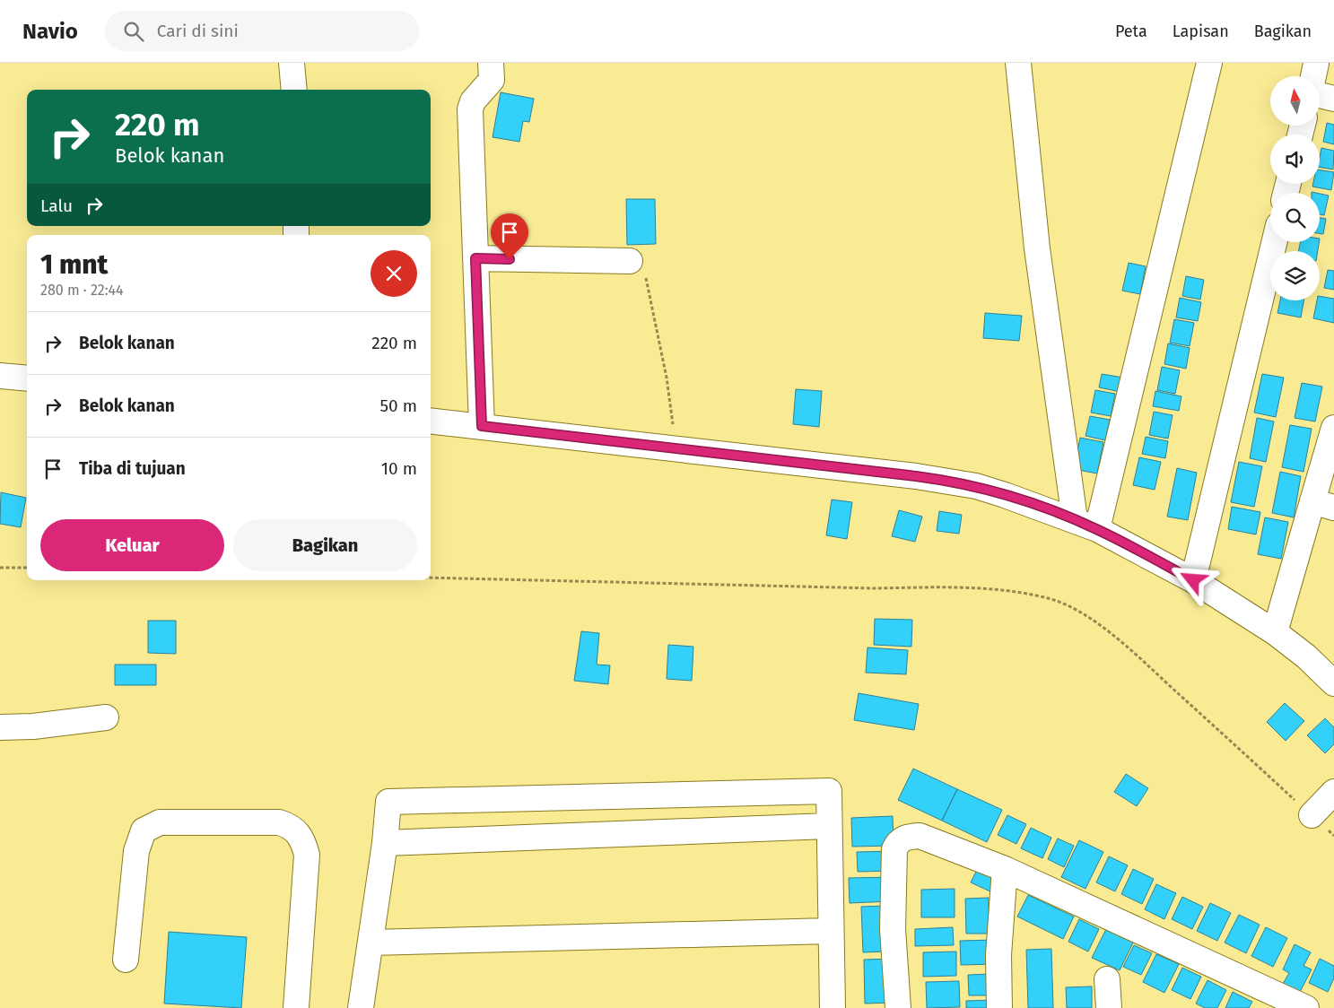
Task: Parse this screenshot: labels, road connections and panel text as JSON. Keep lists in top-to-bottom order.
{
  "north": "top",
  "page": {
    "header": "Navio",
    "search": "Cari di sini",
    "nav": ["Peta", "Lapisan", "Bagikan"],
    "turn": ["220 m", "Belok kanan"],
    "then": "Lalu",
    "heading": ["1 mnt", "280 m · 22:44"],
    "list": [
      {
        "name": "Belok kanan",
        "value": "220 m"
      },
      {
        "name": "Belok kanan",
        "value": "50 m"
      },
      {
        "name": "Tiba di tujuan",
        "value": "10 m"
      }
    ],
    "buttons": ["Keluar", "Bagikan"]
  }
}
